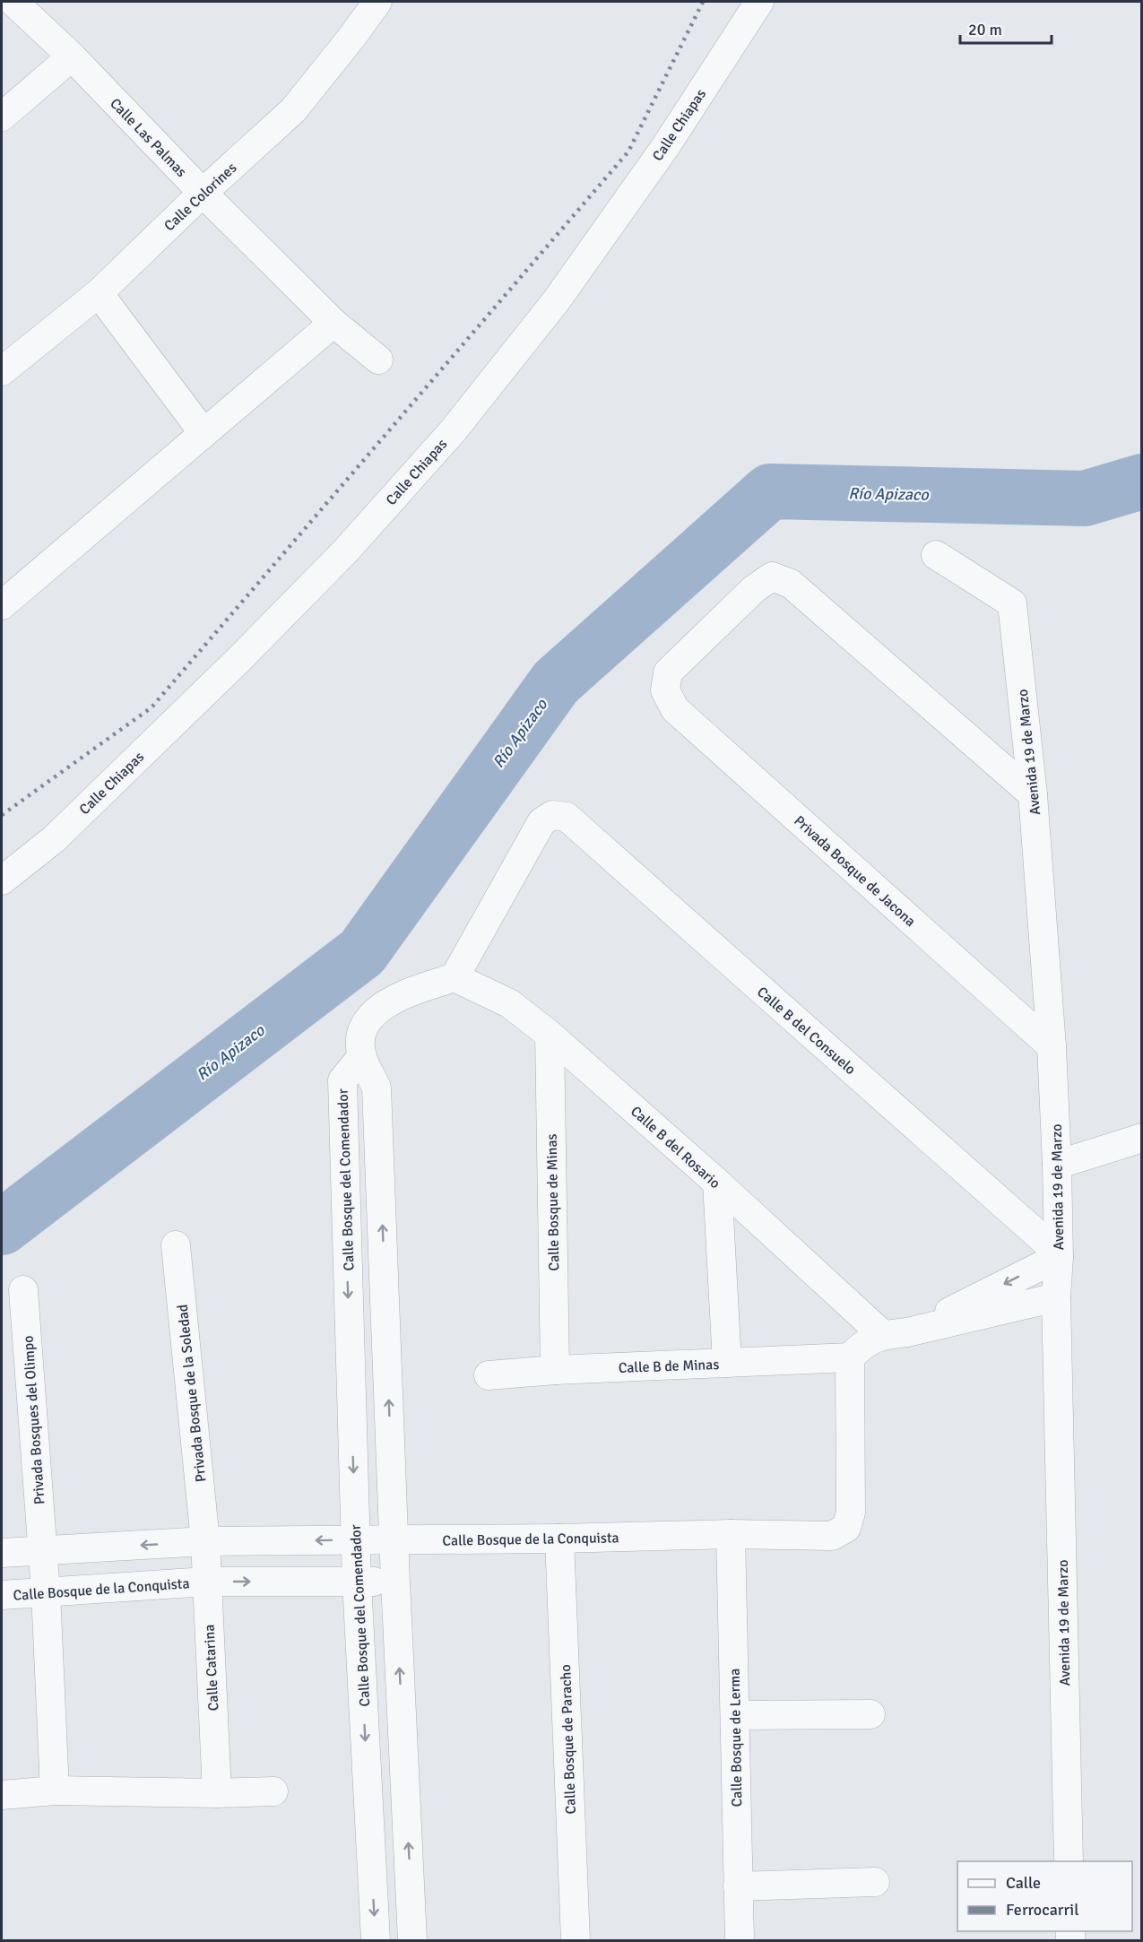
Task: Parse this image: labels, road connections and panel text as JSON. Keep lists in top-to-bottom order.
{
  "streets": {
    "street": [
      "Calle Chiapas",
      "Calle Las Palmas",
      "Calle Colorines",
      "Avenida 19 de Marzo",
      "Privada Bosque de Jacona",
      "Calle B del Consuelo",
      "Calle B del Rosario",
      "Calle Bosque del Comendador",
      "Calle Bosque de Minas",
      "Calle B de Minas",
      "Privada Bosque de la Soledad",
      "Privada Bosques del Olimpo",
      "Calle Bosque de la Conquista",
      "Calle Catarina",
      "Calle Bosque de Lerma",
      "Calle Bosque de Paracho"
    ]
  },
  "crossings": [
    ["Calle Las Palmas", "Calle Colorines"],
    ["Avenida 19 de Marzo", "Privada Bosque de Jacona"],
    ["Avenida 19 de Marzo", "Calle B del Consuelo"],
    ["Calle B del Consuelo", "Calle B del Rosario"],
    ["Calle B del Rosario", "Calle Bosque de Minas"],
    ["Calle Bosque del Comendador", "Calle Bosque de la Conquista"],
    ["Calle Bosque de Minas", "Calle B de Minas"],
    ["Calle B de Minas", "Calle Bosque de la Conquista"],
    ["Privada Bosque de la Soledad", "Calle Bosque de la Conquista"],
    ["Privada Bosque de la Soledad", "Calle Catarina"],
    ["Privada Bosques del Olimpo", "Calle Bosque de la Conquista"],
    ["Calle Bosque de la Conquista", "Calle Catarina"],
    ["Calle Bosque de la Conquista", "Calle Bosque de Lerma"],
    ["Calle Bosque de la Conquista", "Calle Bosque de Paracho"]
  ],
  "water": ["Río Apizaco"],
  "legend": ["Calle", "Ferrocarril"],
  "scale_bar": "20 m"
}
